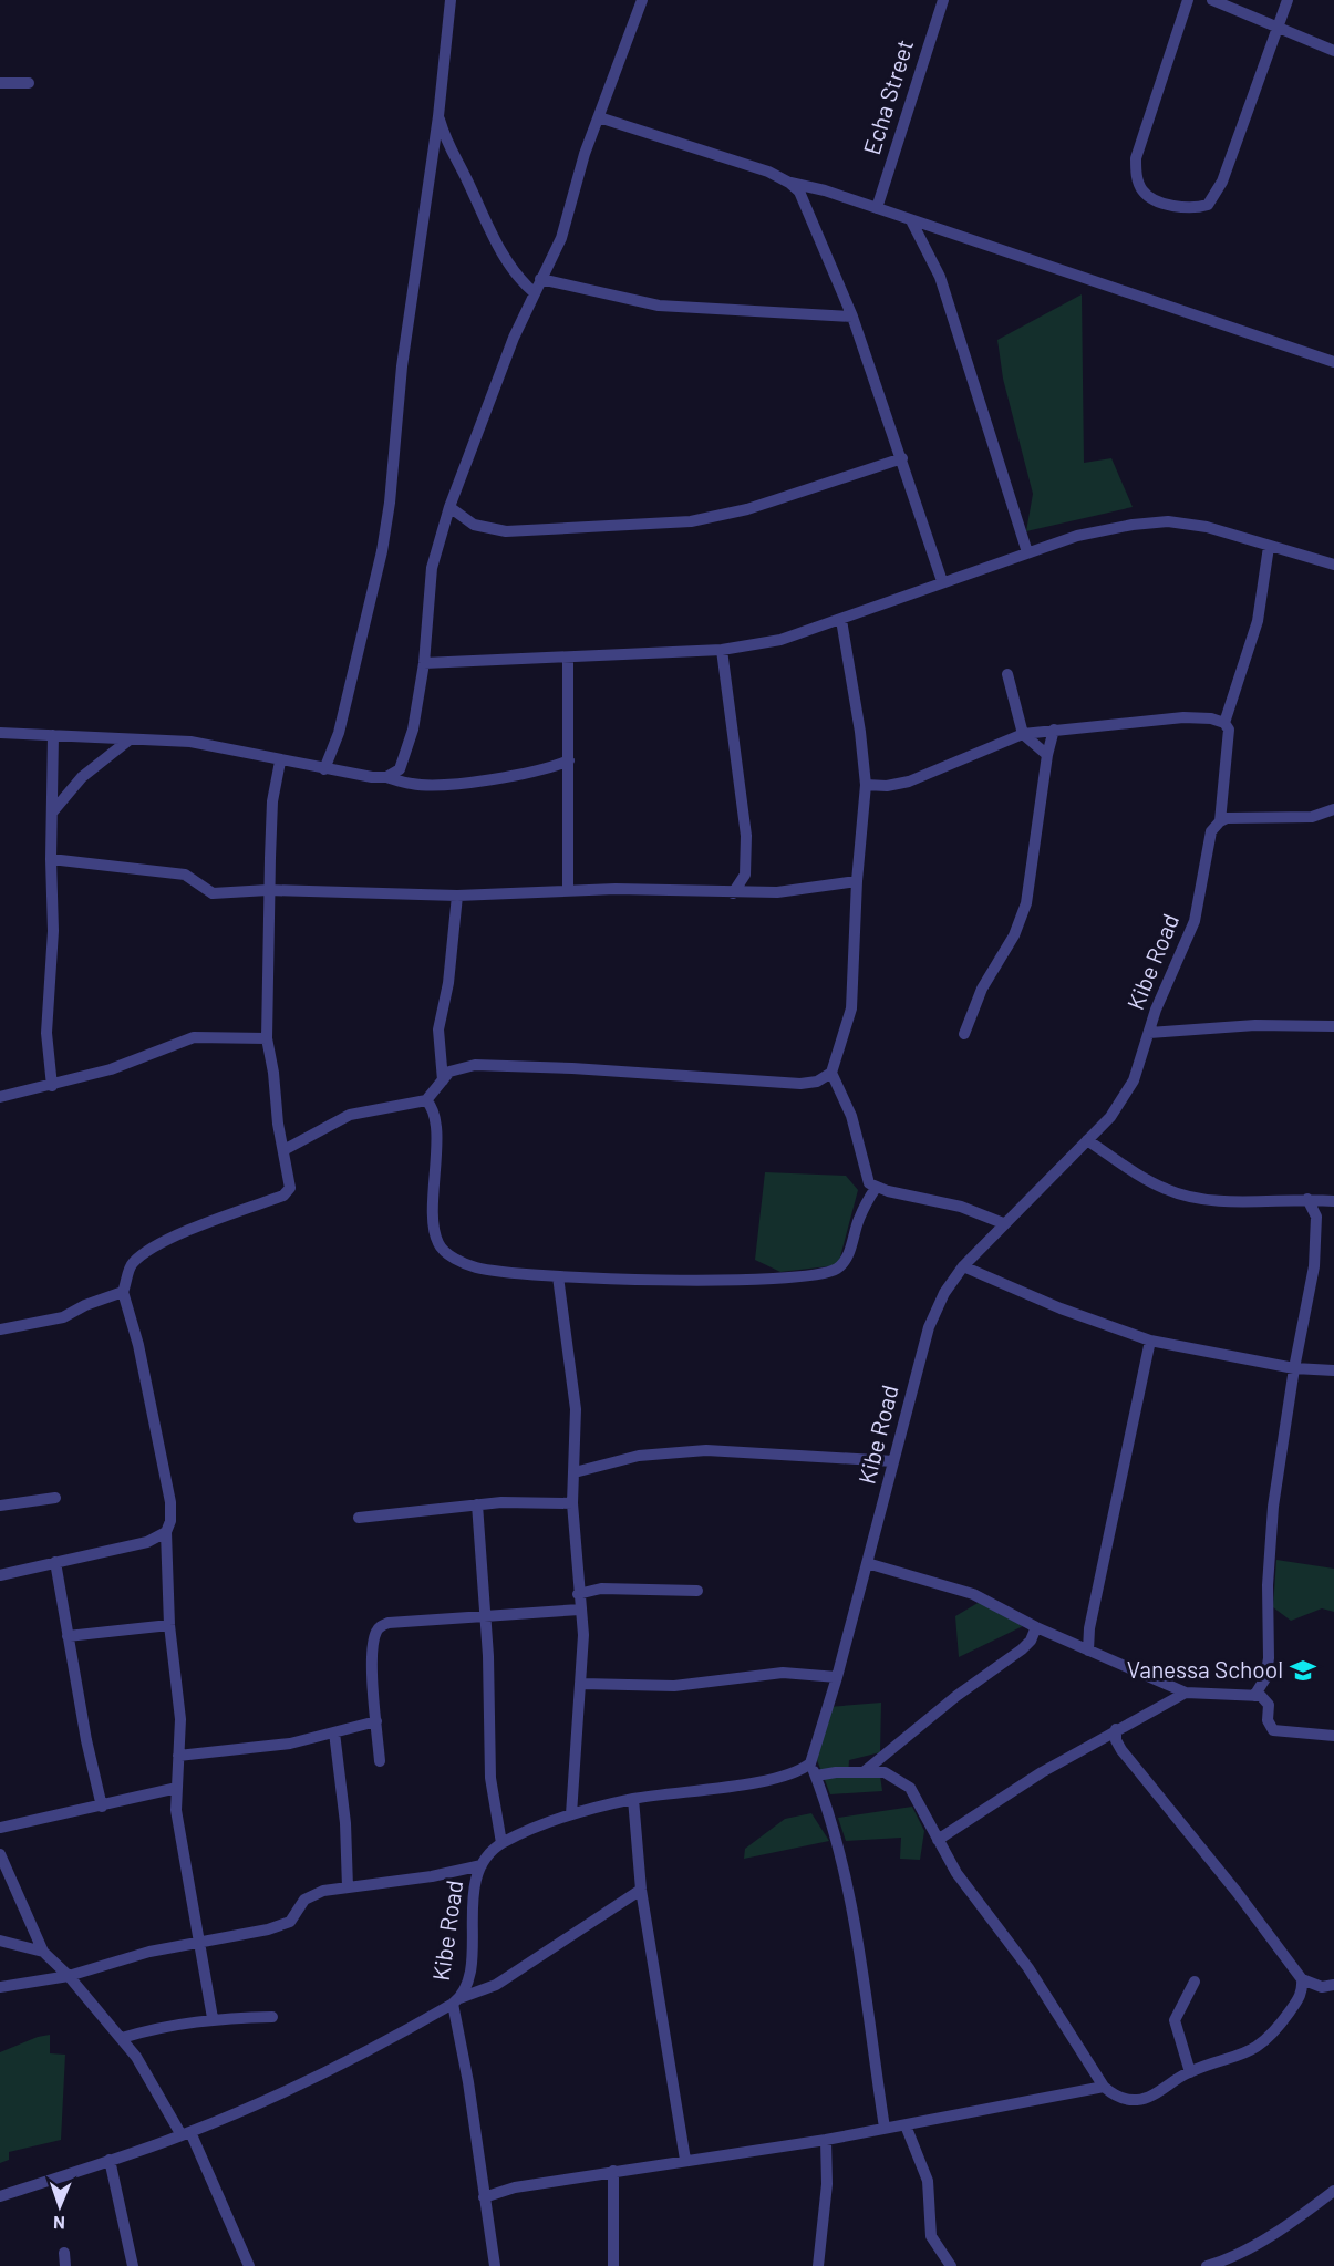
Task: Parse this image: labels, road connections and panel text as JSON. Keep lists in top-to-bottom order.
{
  "streets": {
    "street": ["Echa Street", "Kibe Road"]
  },
  "places": {
    "school or university": ["Vanessa School"]
  },
  "north": "bottom"
}
